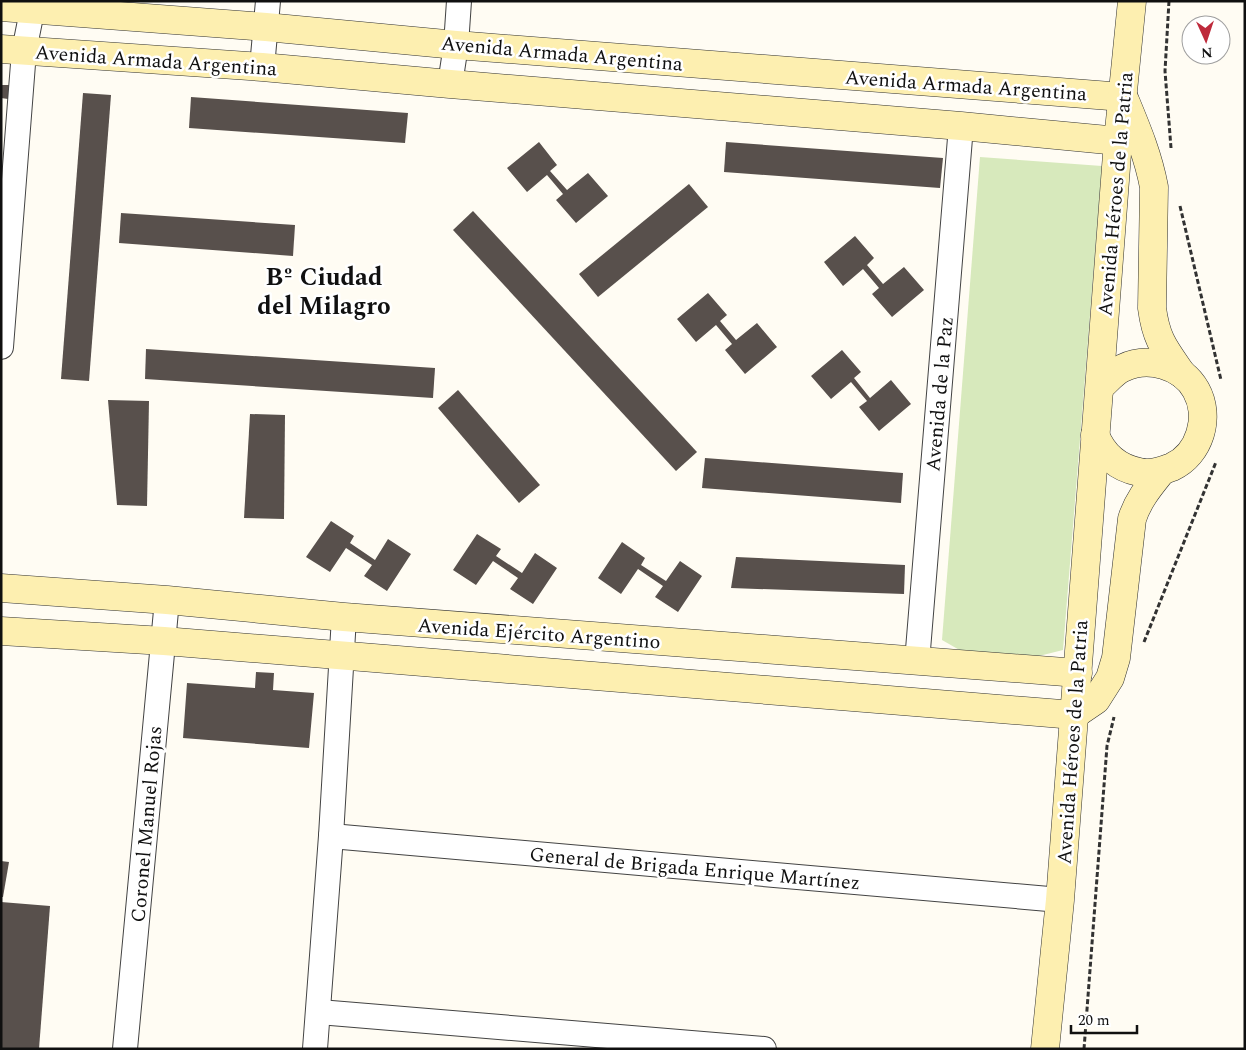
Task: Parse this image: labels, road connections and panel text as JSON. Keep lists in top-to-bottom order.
{
  "streets": {
    "street": [
      "Avenida Armada Argentina",
      "Avenida Héroes de la Patria",
      "Avenida de la Paz",
      "Avenida Ejército Argentino",
      "Coronel Manuel Rojas",
      "General de Brigada Enrique Martínez"
    ]
  },
  "crossings": [
    ["Avenida Armada Argentina", "Avenida Héroes de la Patria"],
    ["Avenida Armada Argentina", "Avenida de la Paz"],
    ["Avenida Héroes de la Patria", "Avenida Ejército Argentino"],
    ["Avenida Héroes de la Patria", "General de Brigada Enrique Martínez"],
    ["Avenida de la Paz", "Avenida Ejército Argentino"],
    ["Avenida Ejército Argentino", "Coronel Manuel Rojas"]
  ],
  "districts": ["Bº Ciudad del Milagro"],
  "scale_bar": "20 m",
  "north": "bottom"
}
